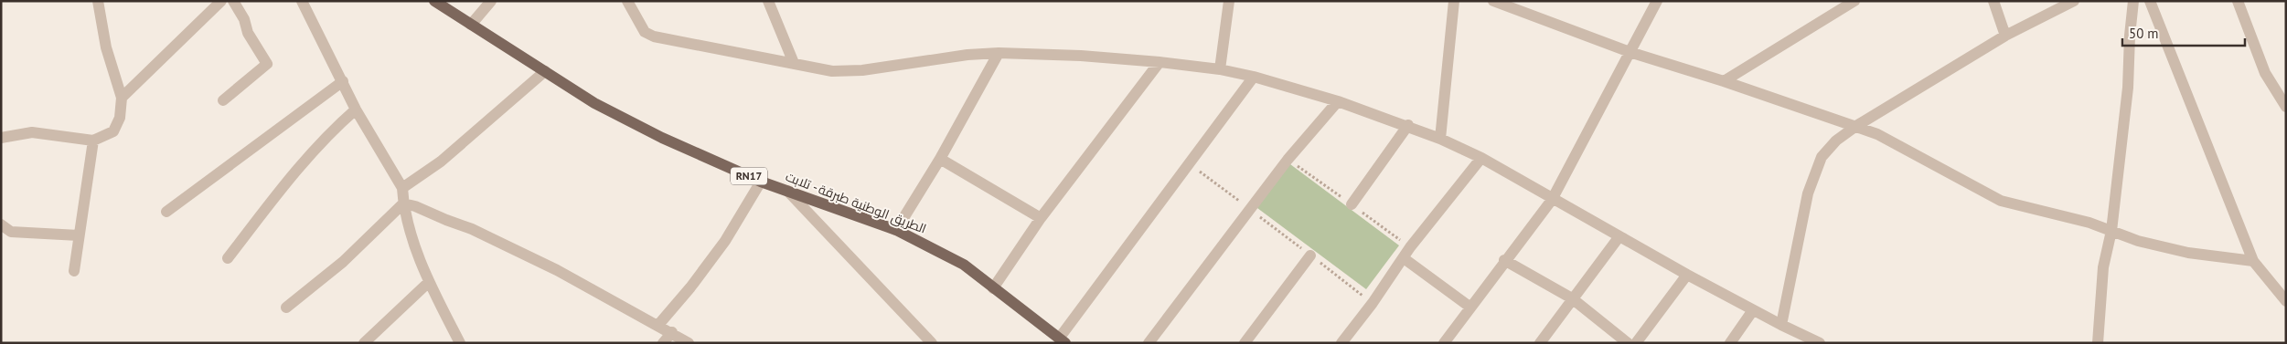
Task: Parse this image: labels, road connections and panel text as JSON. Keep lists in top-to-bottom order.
{
  "streets": {
    "main road": ["RN17", "الطريق الوطنية طبرقة - تلابت"]
  },
  "scale_bar": "50 m"
}
